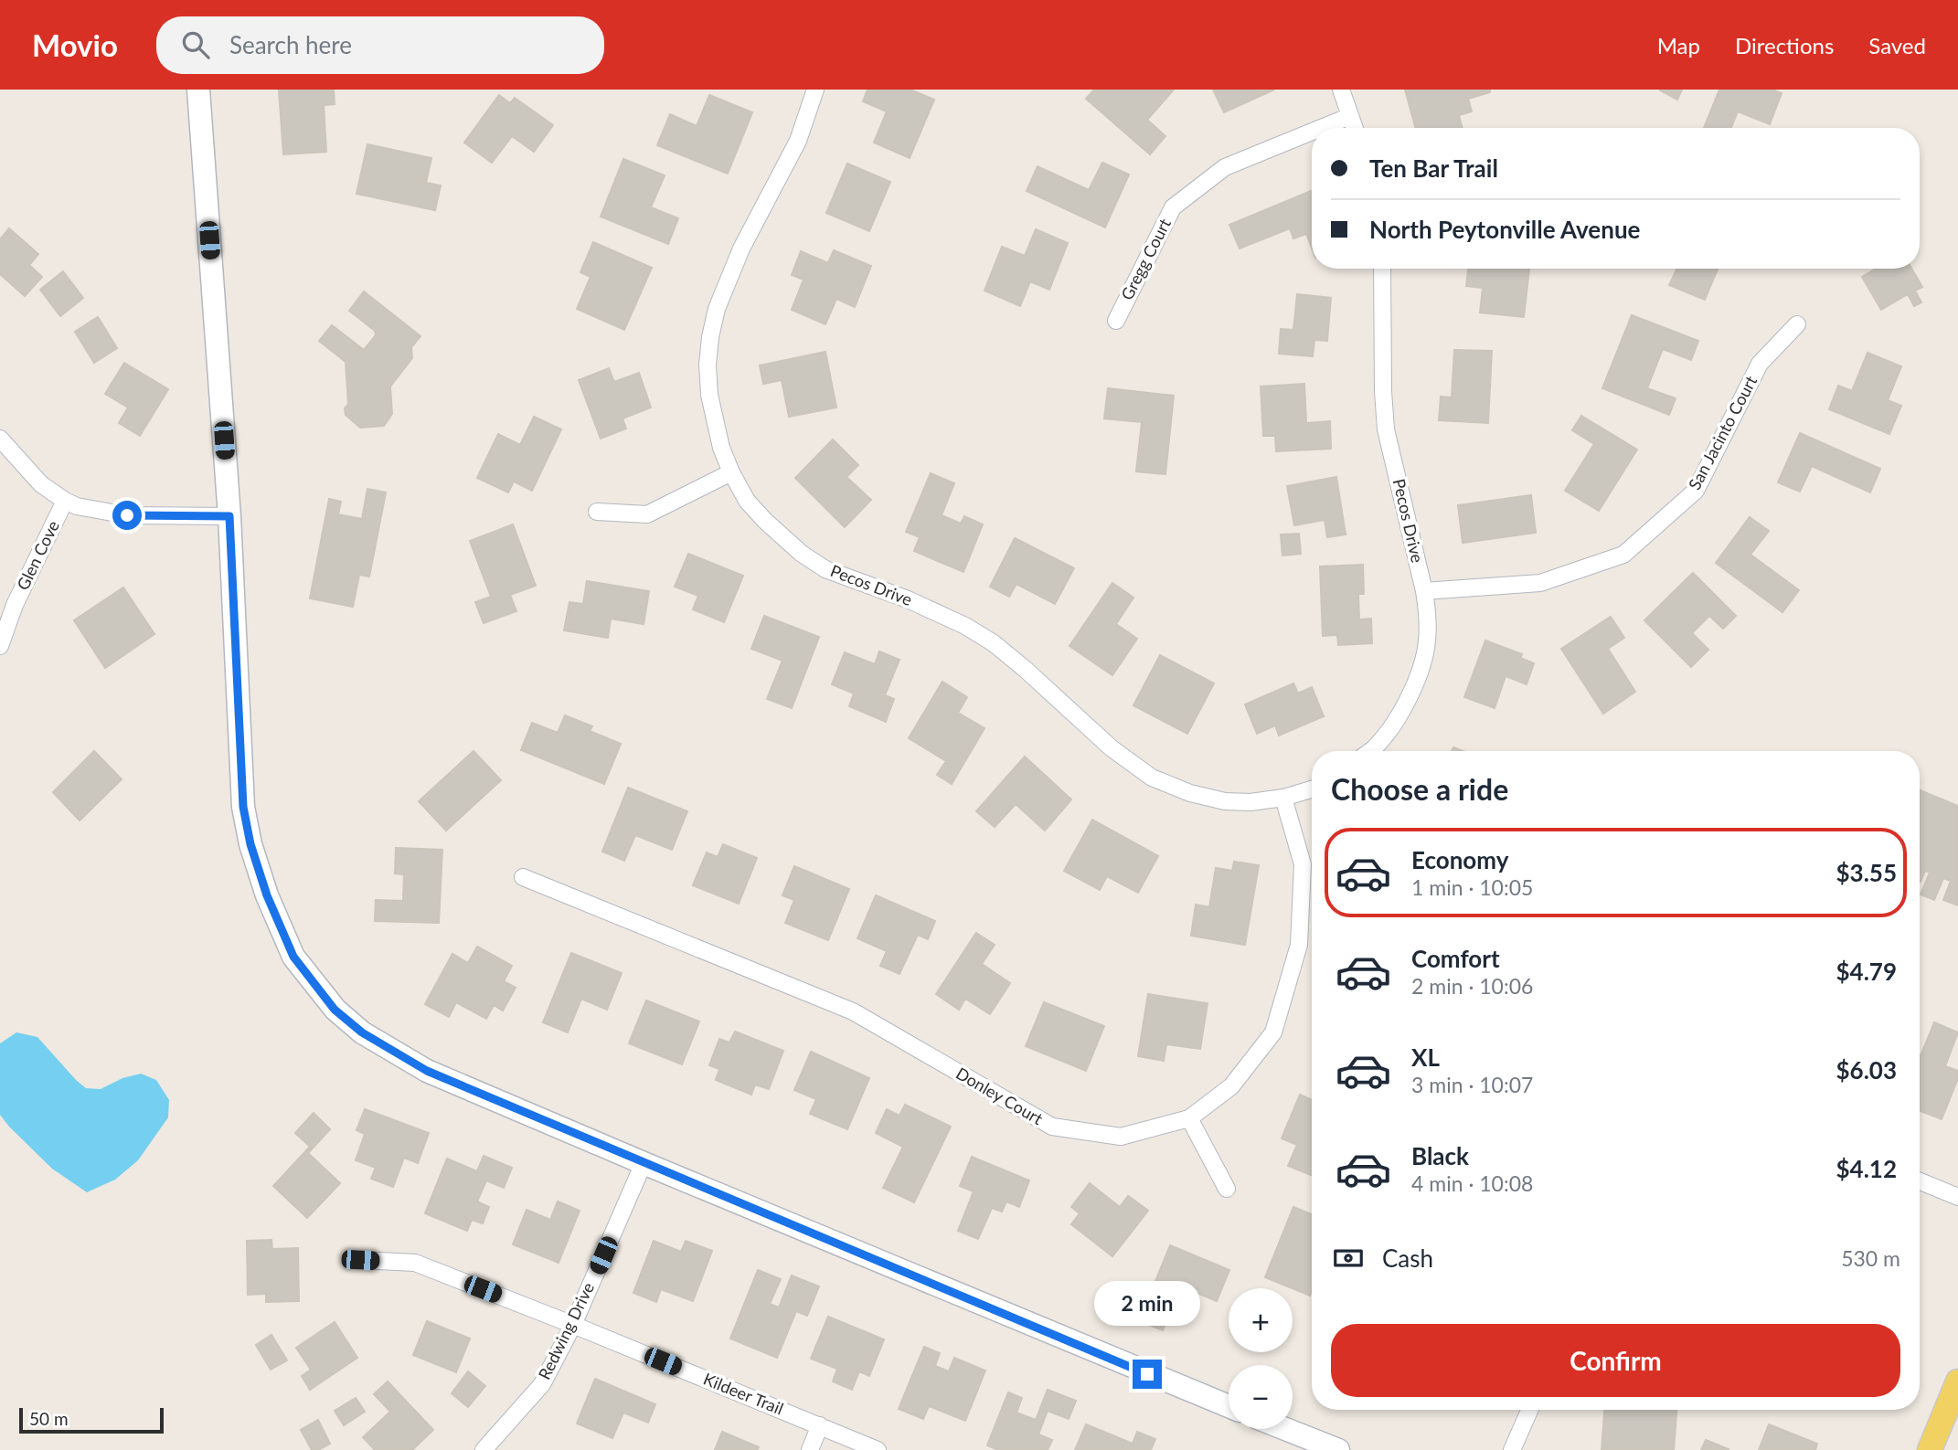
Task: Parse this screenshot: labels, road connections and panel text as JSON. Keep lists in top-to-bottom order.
{
  "streets": {
    "street": [
      "Gregg Court",
      "San Jacinto Court",
      "Pecos Drive",
      "Glen Cove",
      "Donley Court",
      "Redwing Drive",
      "Kildeer Trail"
    ]
  },
  "crossings": [
    ["San Jacinto Court", "Pecos Drive"],
    ["Pecos Drive", "Donley Court"],
    ["Redwing Drive", "Kildeer Trail"]
  ],
  "scale_bar": "50 m",
  "page": {
    "header": "Movio",
    "search": "Search here",
    "nav": ["Map", "Directions", "Saved"],
    "banner": ["Ten Bar Trail", "North Peytonville Avenue"],
    "heading": "Choose a ride",
    "list": [
      {
        "name": "Economy",
        "note": "1 min · 10:05",
        "value": "$3.55"
      },
      {
        "name": "Comfort",
        "note": "2 min · 10:06",
        "value": "$4.79"
      },
      {
        "name": "XL",
        "note": "3 min · 10:07",
        "value": "$6.03"
      },
      {
        "name": "Black",
        "note": "4 min · 10:08",
        "value": "$4.12"
      }
    ],
    "pay": ["Cash", "530 m"],
    "bubble": "2 min",
    "map_buttons": ["+", "−"],
    "buttons": "Confirm",
    "scale": "50 m"
  }
}
